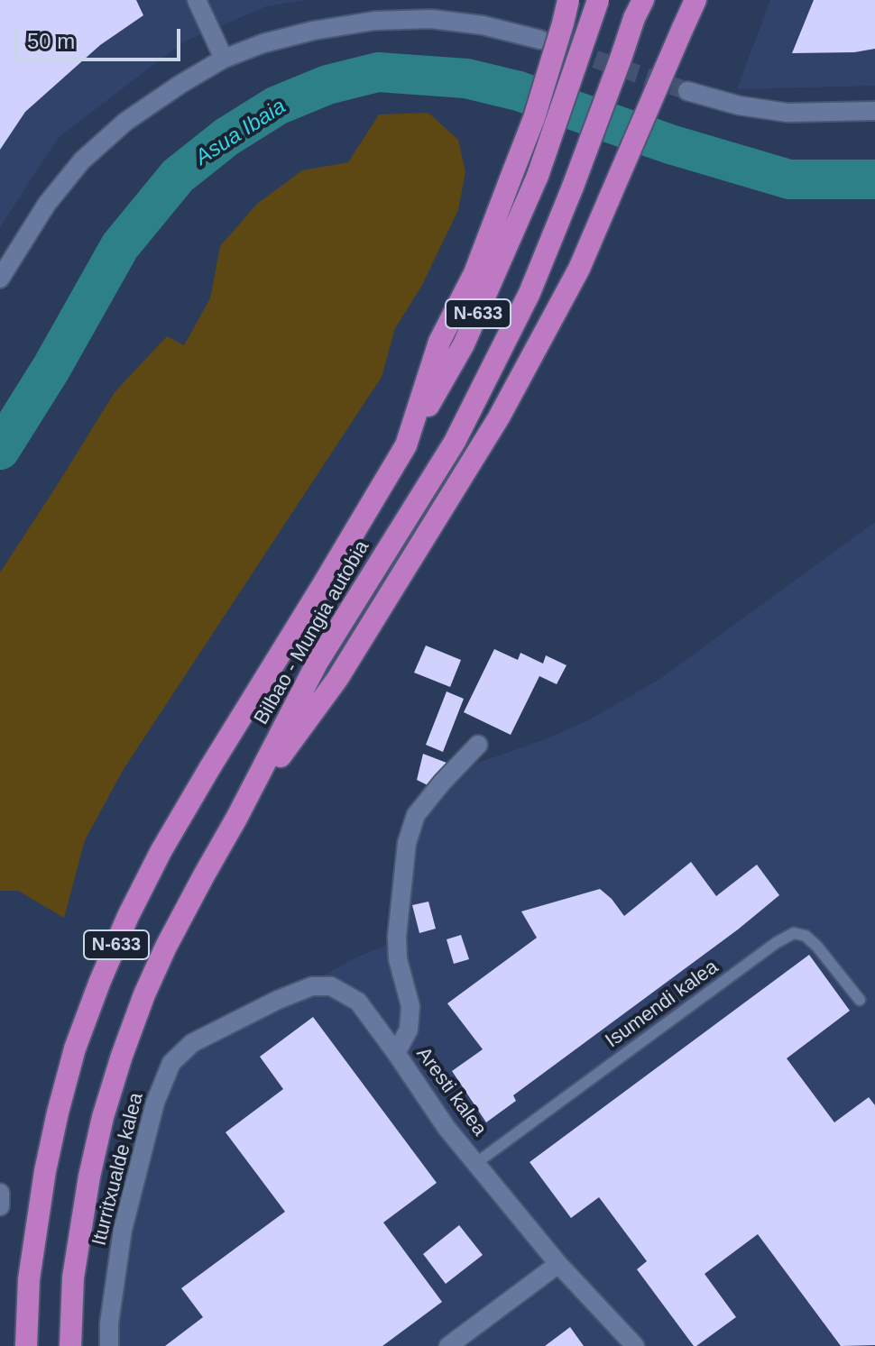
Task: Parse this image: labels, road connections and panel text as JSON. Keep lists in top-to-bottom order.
{
  "streets": {
    "highway": ["N-633", "Bilbao - Mungia autobia"],
    "street": ["Aresti kalea", "Iturritxualde kalea"],
    "lane": ["Isumendi kalea"]
  },
  "crossings": [
    ["N-633", "Bilbao - Mungia autobia"],
    ["Isumendi kalea", "Aresti kalea"],
    ["Aresti kalea", "Iturritxualde kalea"]
  ],
  "water": ["Asua Ibaia"],
  "scale_bar": "50 m"
}
